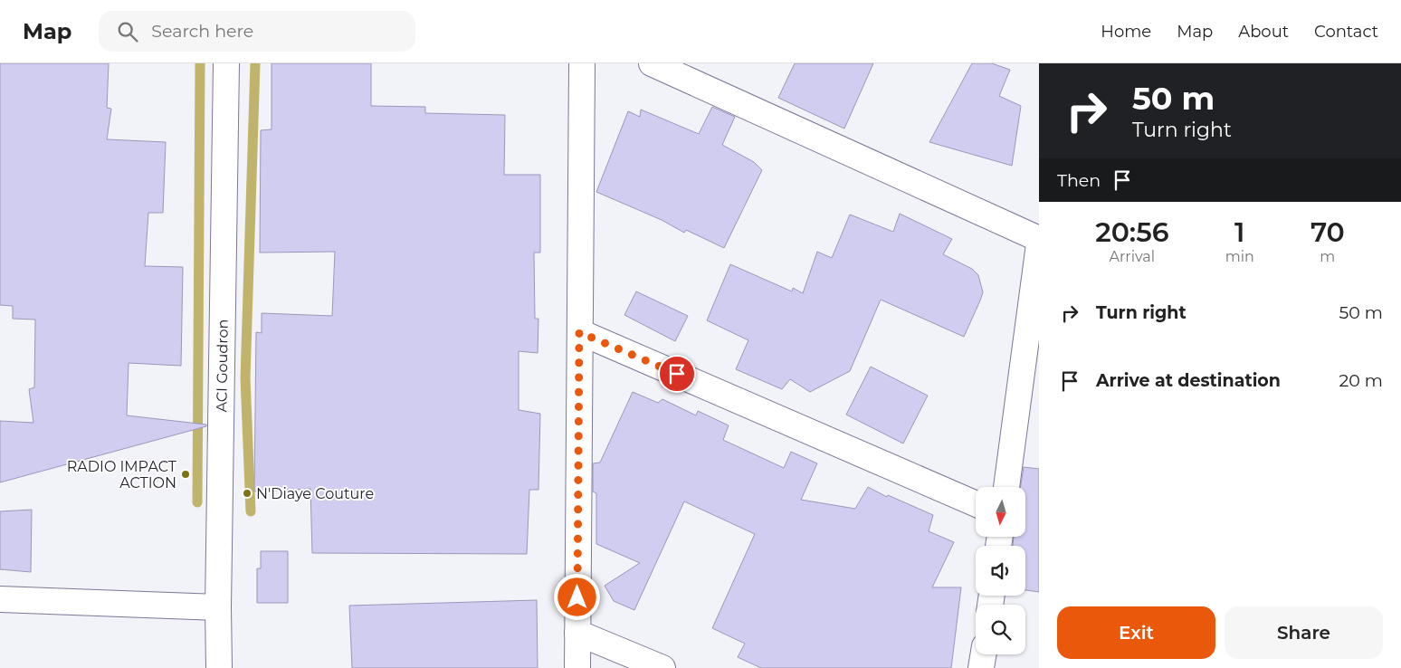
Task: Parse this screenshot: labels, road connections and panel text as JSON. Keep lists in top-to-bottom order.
{
  "streets": {
    "street": ["ACI Goudron"]
  },
  "places": ["RADIO IMPACT ACTION", "N'Diaye Couture"],
  "north": "bottom",
  "page": {
    "header": "Map",
    "search": "Search here",
    "nav": [
      "Home",
      "Map",
      "About",
      "Contact"
    ],
    "turn": ["50 m", "Turn right"],
    "then": "Then",
    "eta": [
      "20:56",
      "Arrival",
      "1",
      "min",
      "70",
      "m"
    ],
    "list": [
      {
        "name": "Turn right",
        "value": "50 m"
      },
      {
        "name": "Arrive at destination",
        "value": "20 m"
      }
    ],
    "buttons": ["Exit", "Share"]
  }
}
